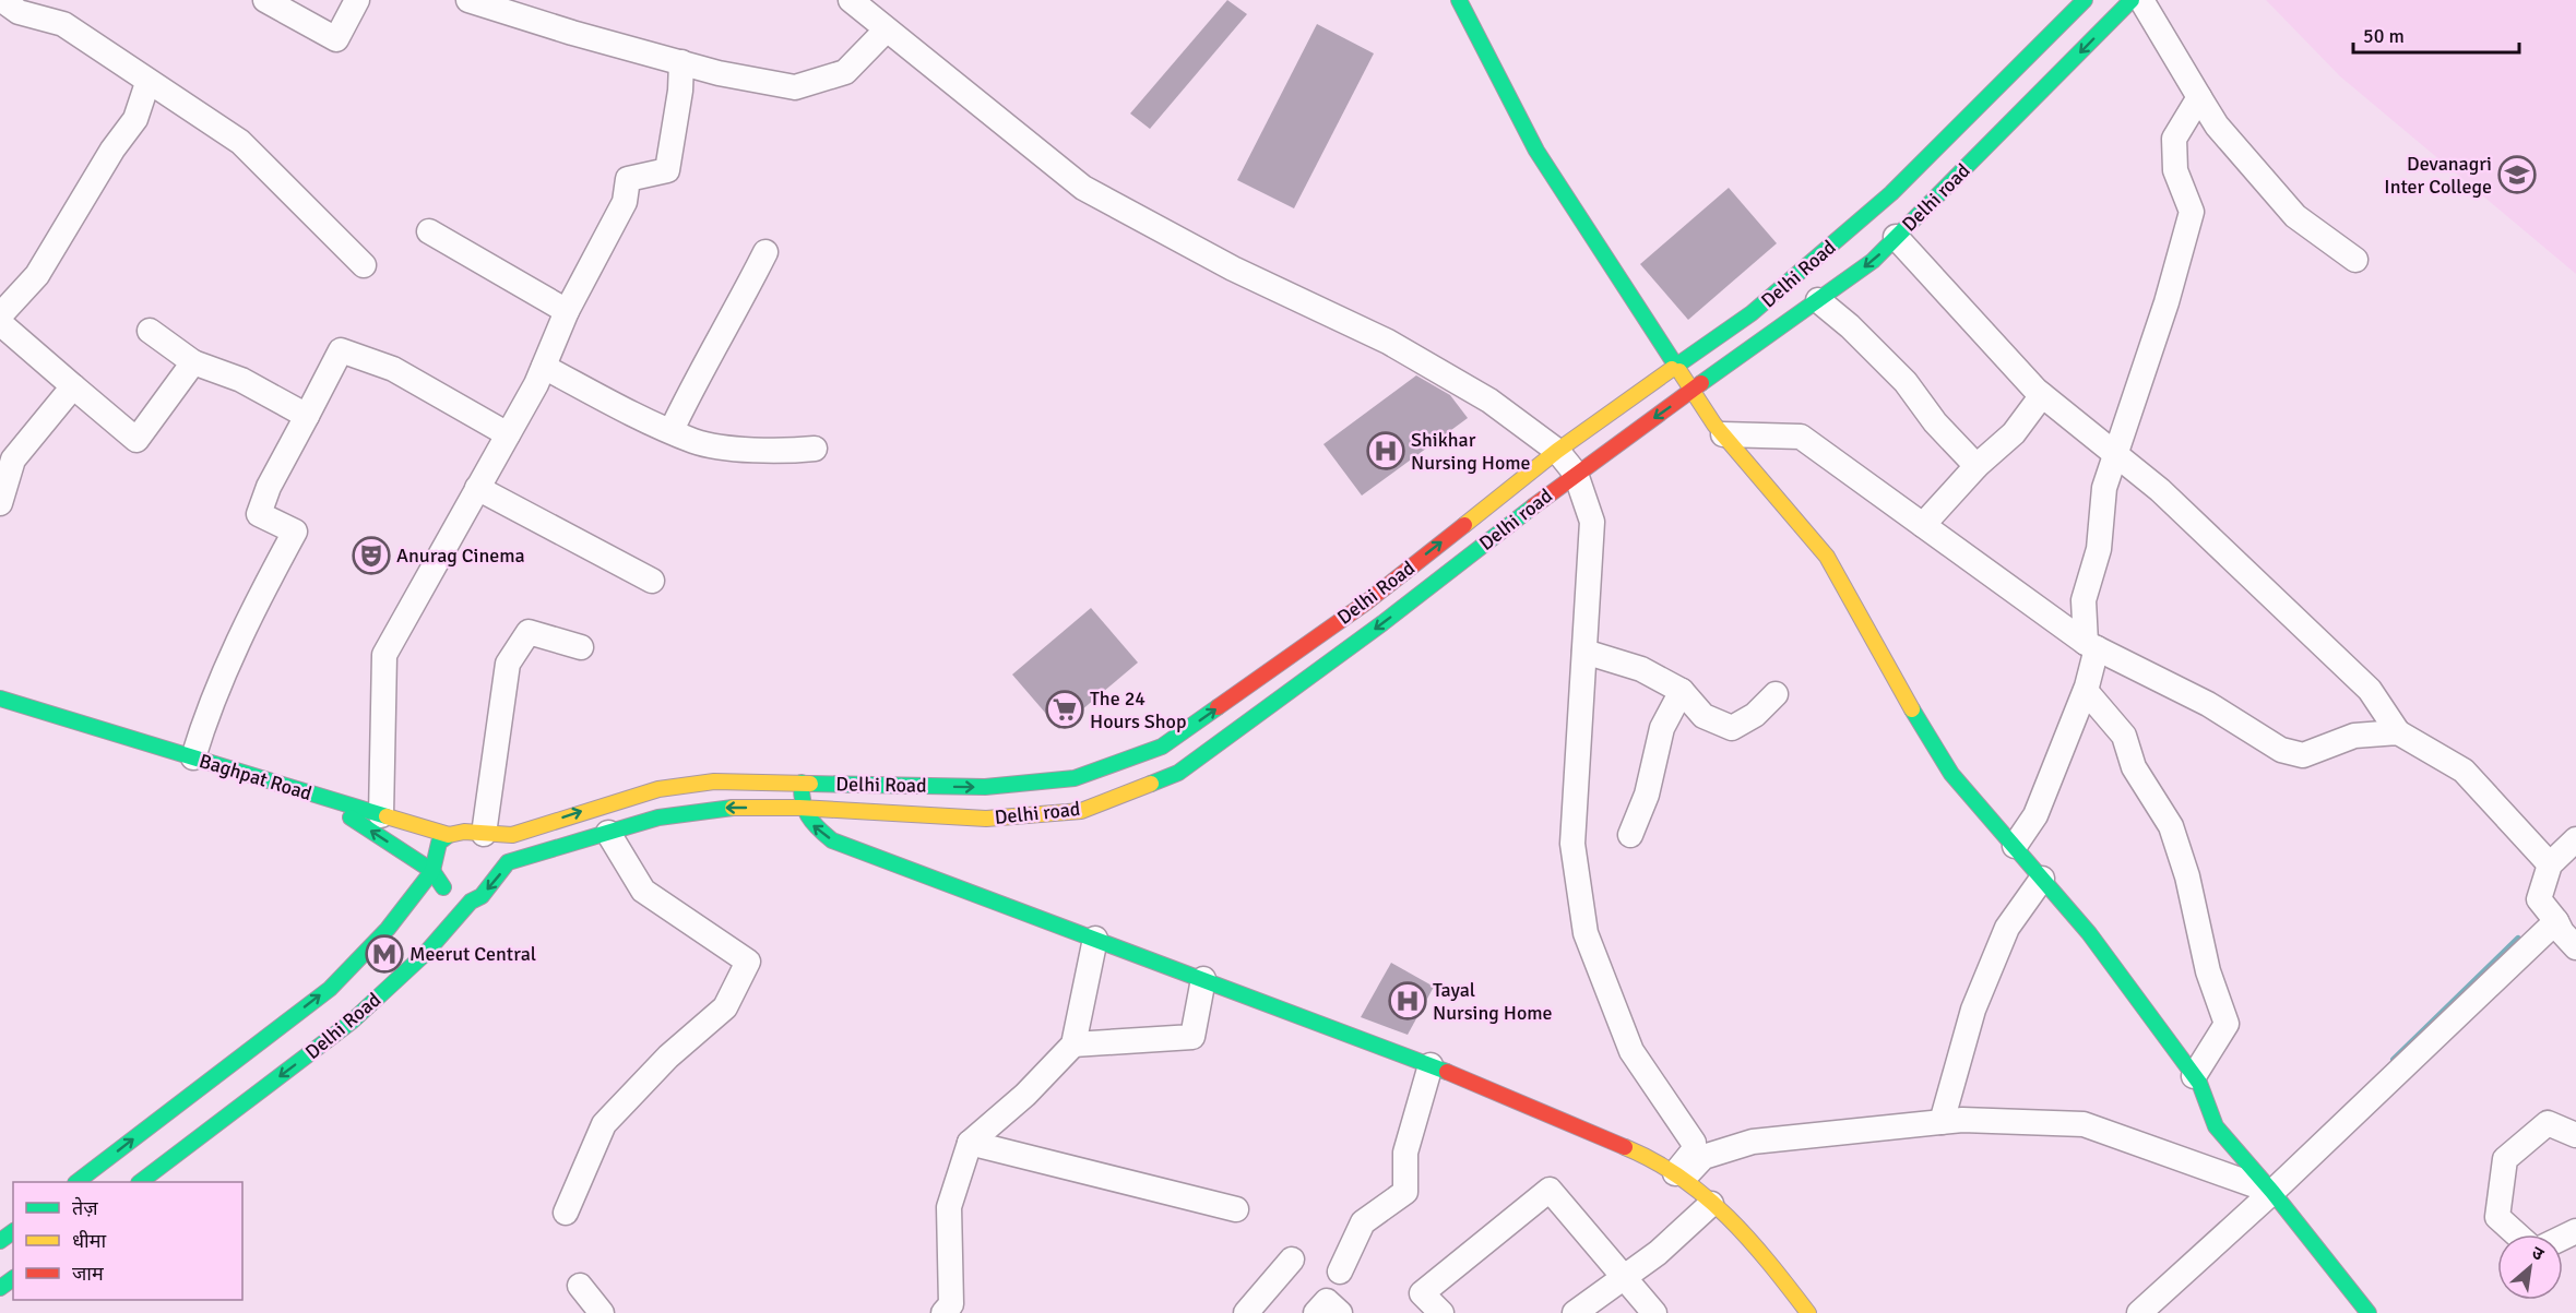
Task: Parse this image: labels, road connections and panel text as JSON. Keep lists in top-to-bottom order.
{
  "streets": {
    "main road": ["Delhi road", "Delhi Road", "Baghpat Road"]
  },
  "crossings": [
    ["Delhi road", "Delhi Road"],
    ["Delhi Road", "Baghpat Road"]
  ],
  "one_way": ["Delhi road"],
  "places": {
    "school or university": ["Devanagri Inter College"],
    "hospital": ["Shikhar Nursing Home", "Tayal Nursing Home"],
    "theatre": ["Anurag Cinema"],
    "supermarket": ["The 24 Hours Shop"],
    "metro station": ["Meerut Central"]
  },
  "legend": ["तेज़", "धीमा", "जाम"],
  "scale_bar": "50 m",
  "north": "top right"
}
